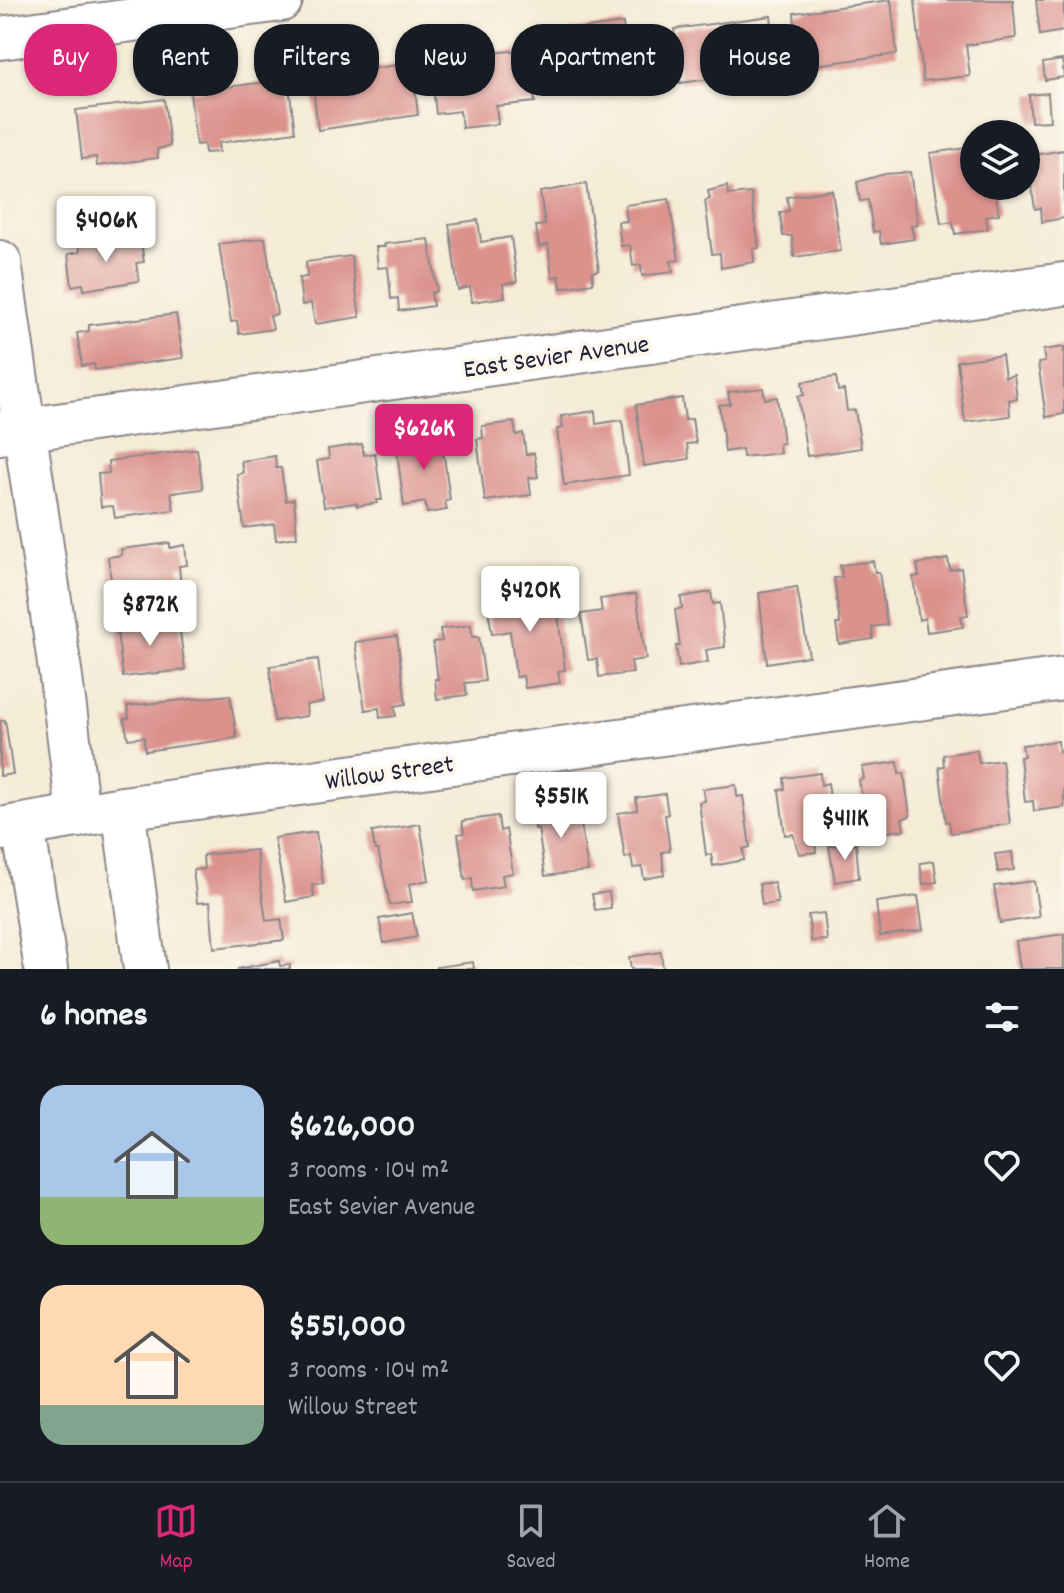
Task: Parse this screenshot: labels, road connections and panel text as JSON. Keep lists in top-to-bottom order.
{
  "streets": {
    "street": ["East Sevier Avenue", "Willow Street"]
  },
  "page": {
    "chip": [
      "Buy",
      "Rent",
      "Filters",
      "New",
      "Apartment",
      "House"
    ],
    "price": [
      "$406K",
      "$626K",
      "$420K",
      "$872K",
      "$551K",
      "$411K"
    ],
    "heading": "6 homes",
    "list": [
      {
        "name": "$626,000",
        "note": "3 rooms · 104 m² · East Sevier Avenue"
      },
      {
        "name": "$551,000",
        "note": "3 rooms · 104 m² · Willow Street"
      }
    ],
    "tabs": ["Map", "Saved", "Home"]
  }
}
